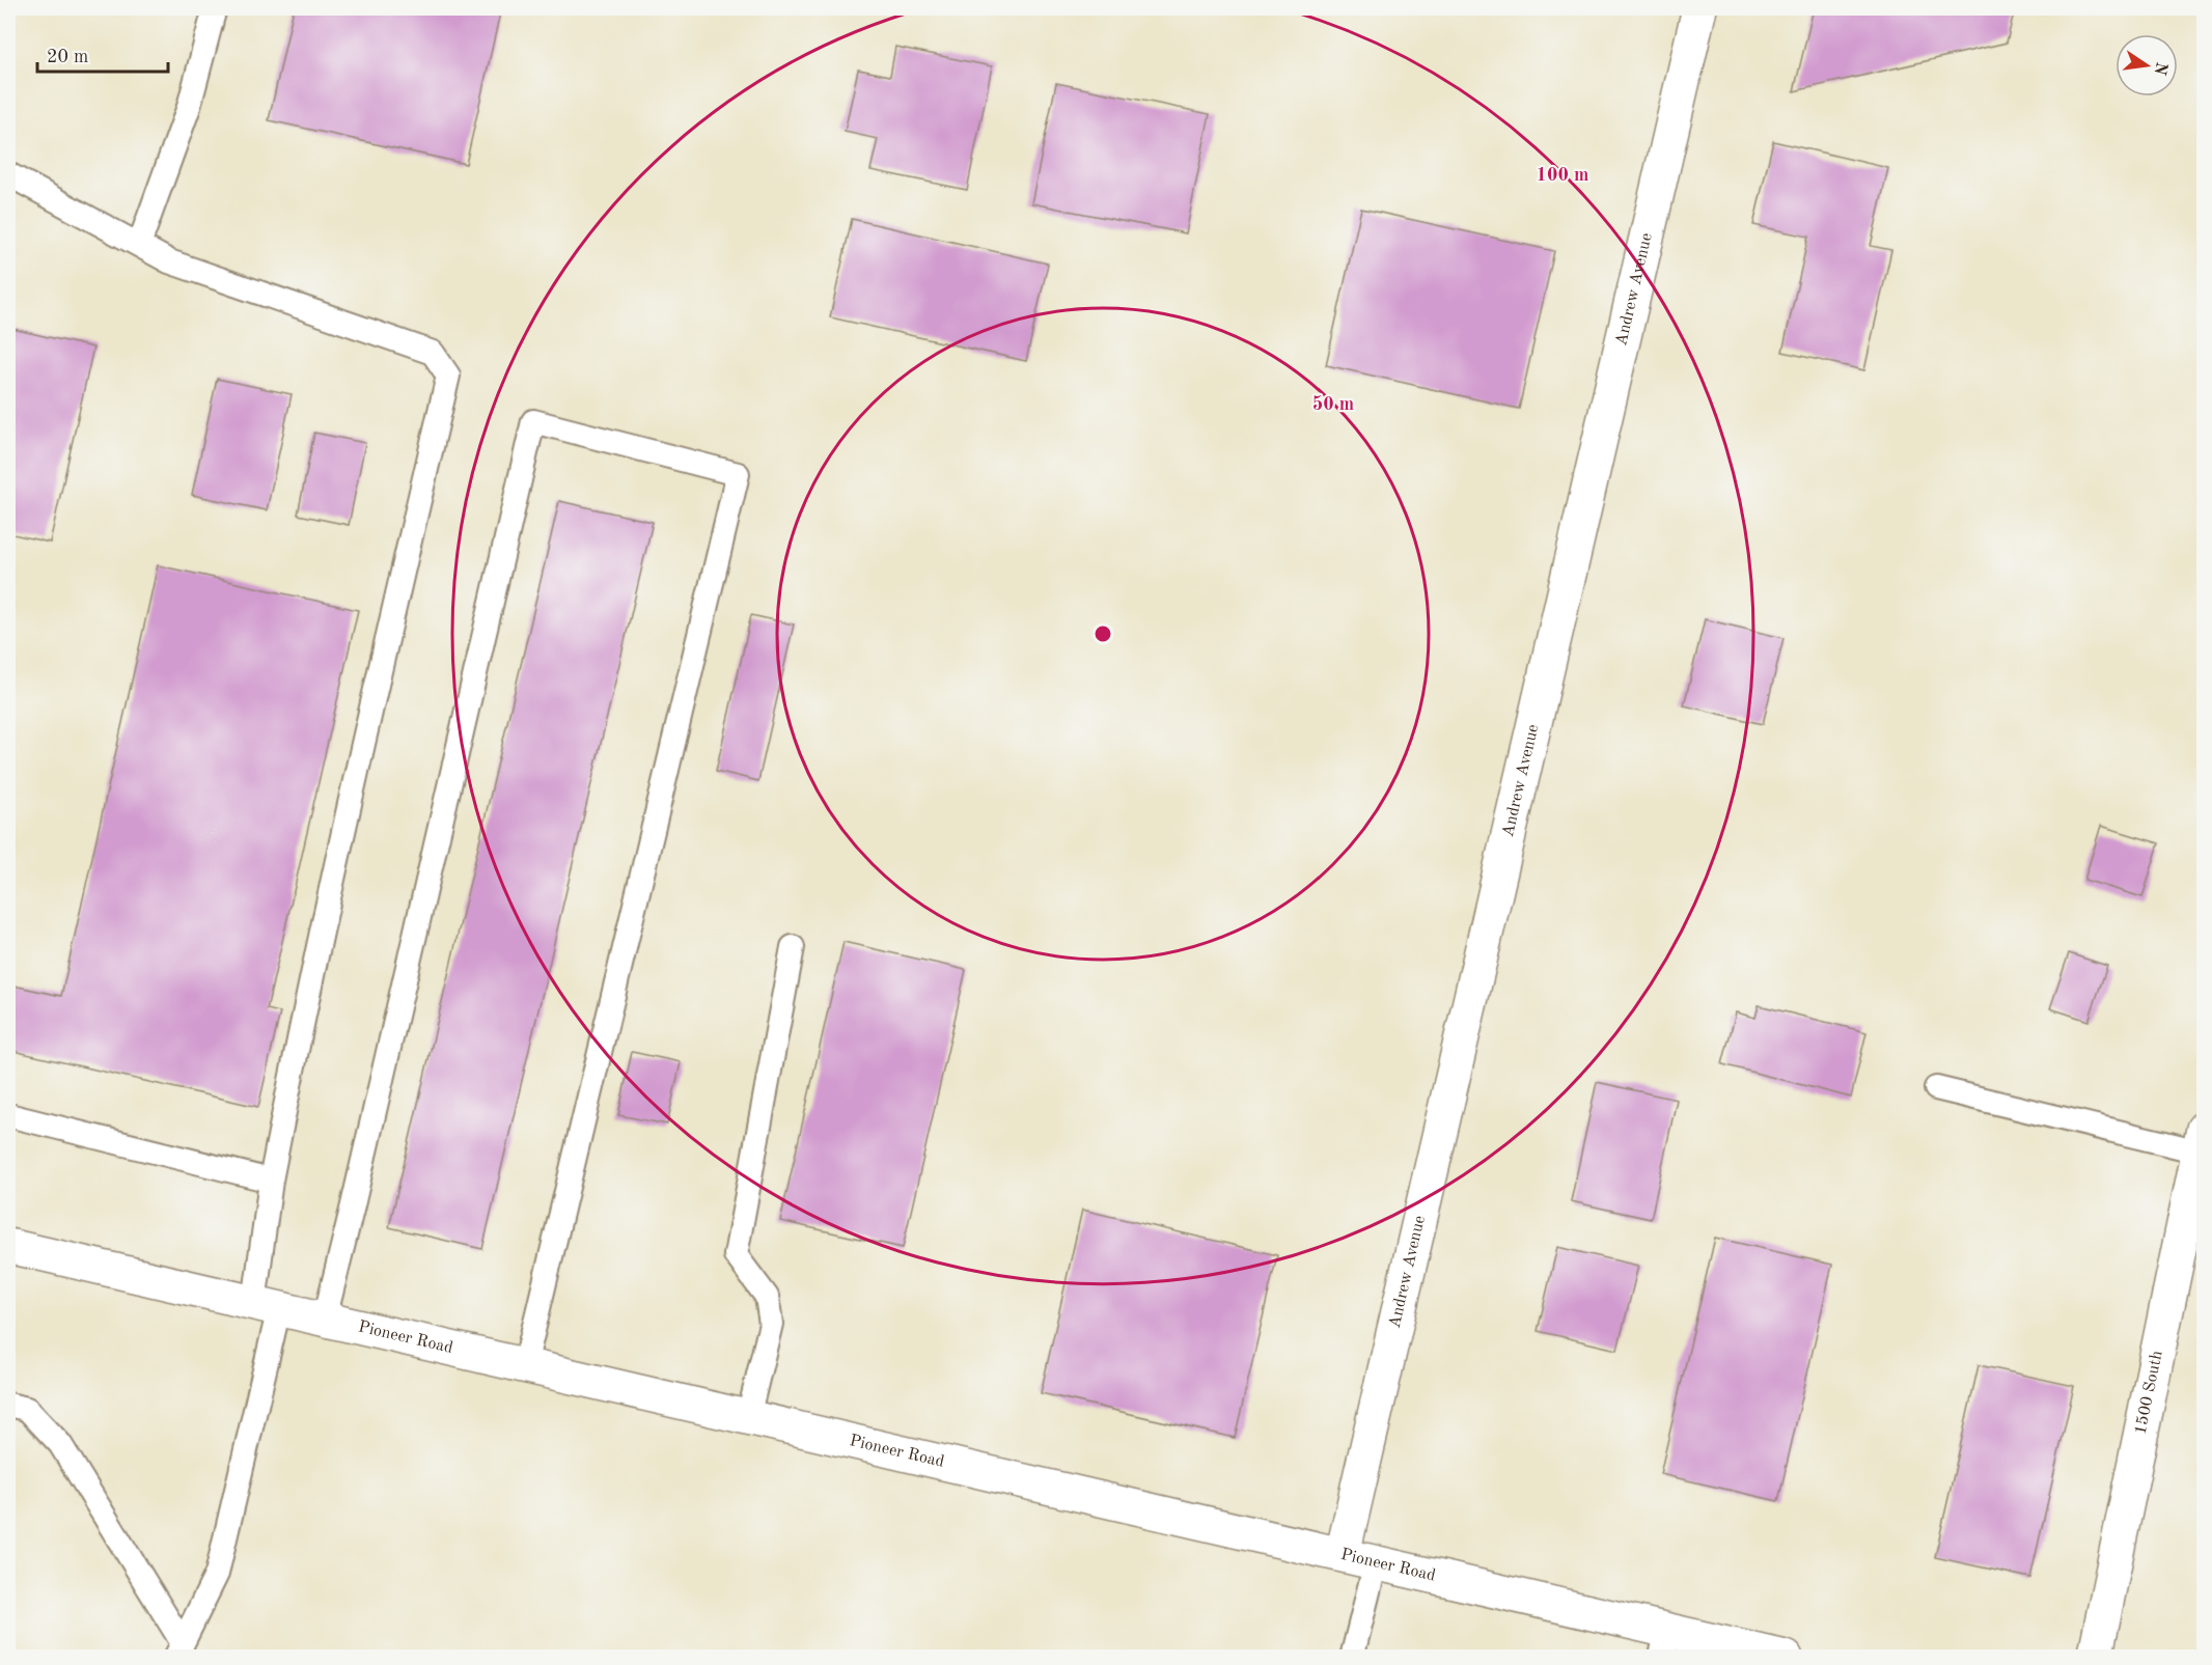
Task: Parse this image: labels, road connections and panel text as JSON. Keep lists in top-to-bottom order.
{
  "streets": {
    "street": ["Andrew Avenue", "Pioneer Road", "1500 South"]
  },
  "crossings": [
    ["Andrew Avenue", "Pioneer Road"]
  ],
  "scale_bar": "20 m",
  "north": "right",
  "rings": ["100 m", "50 m"]
}
